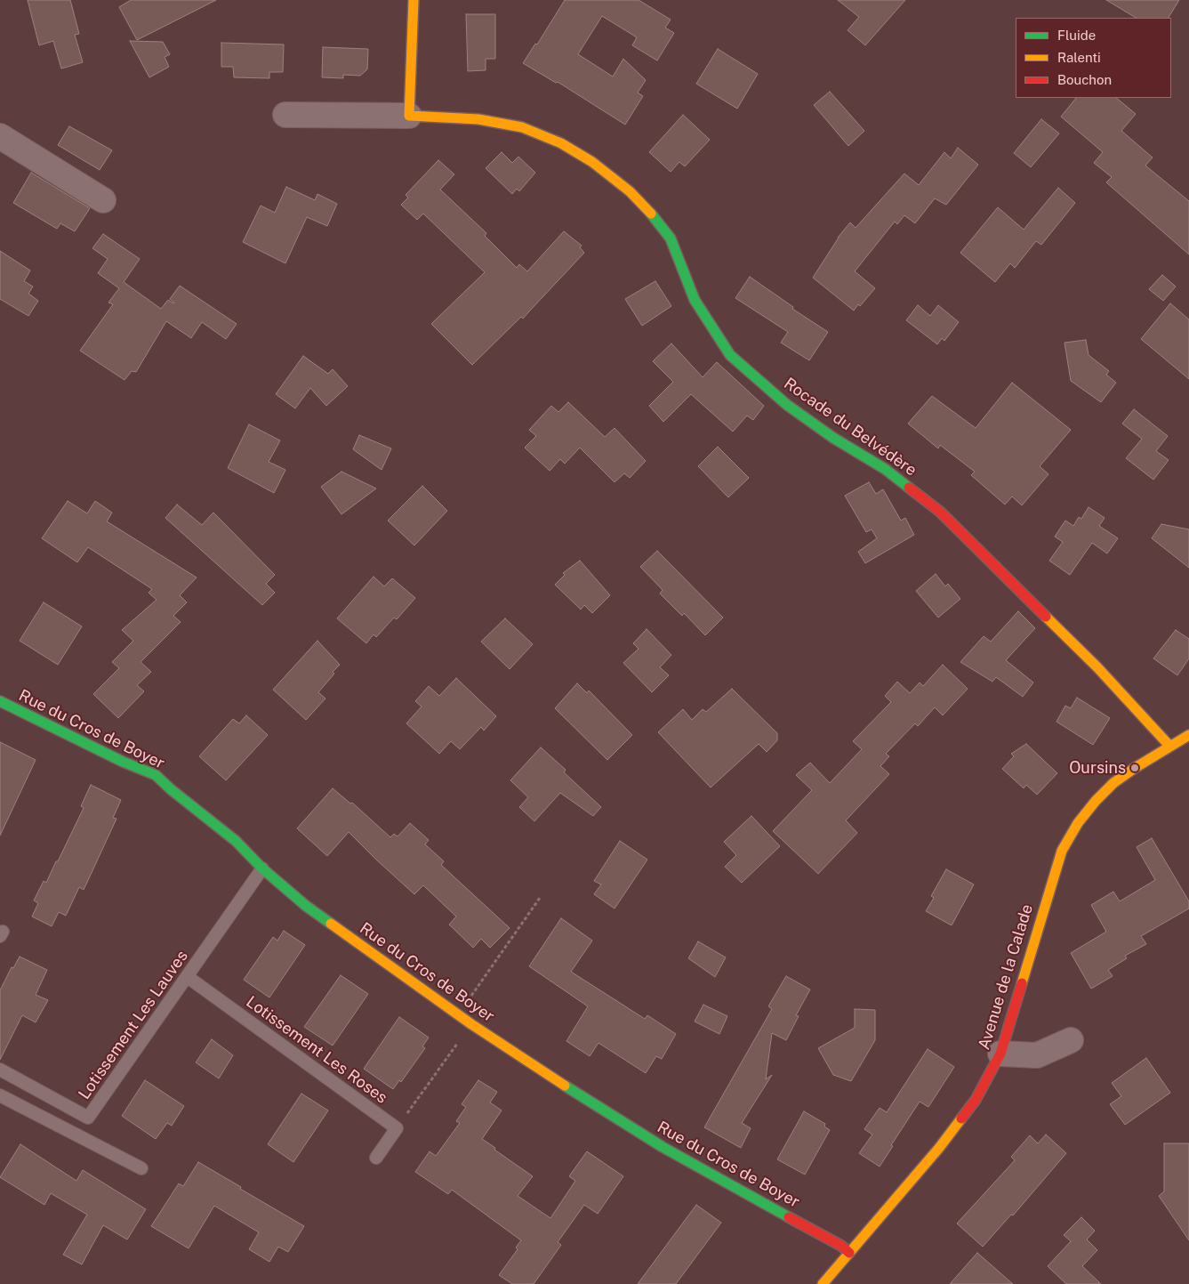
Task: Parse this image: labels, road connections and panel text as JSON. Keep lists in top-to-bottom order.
{
  "streets": {
    "street": ["Rocade du Belvédère", "Rue du Cros de Boyer", "Avenue de la Calade"],
    "lane": ["Lotissement Les Lauves", "Lotissement Les Roses"]
  },
  "crossings": [
    ["Rocade du Belvédère", "Avenue de la Calade"],
    ["Rue du Cros de Boyer", "Avenue de la Calade"],
    ["Rue du Cros de Boyer", "Lotissement Les Lauves"],
    ["Lotissement Les Lauves", "Lotissement Les Roses"]
  ],
  "places": ["Oursins"],
  "legend": ["Fluide", "Ralenti", "Bouchon"]
}
